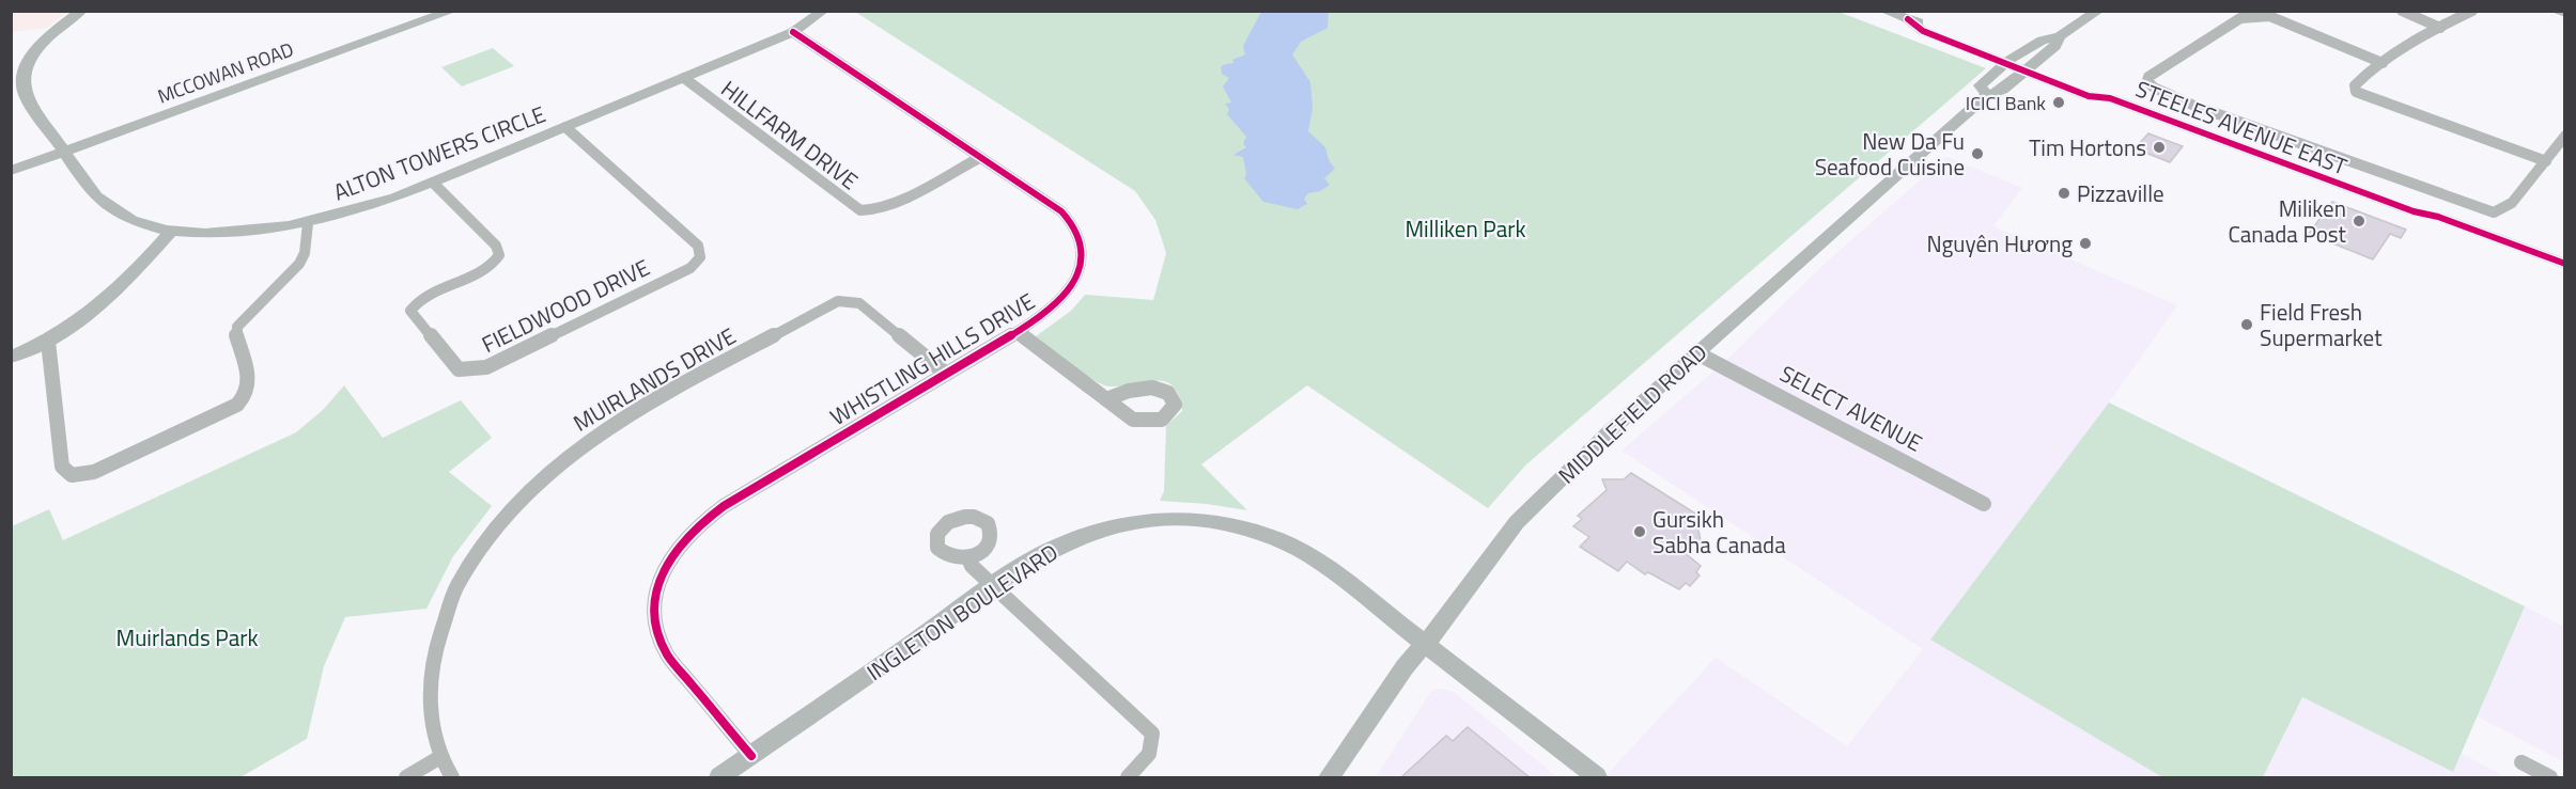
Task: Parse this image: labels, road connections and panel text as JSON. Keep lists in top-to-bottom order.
{
  "streets": {
    "main road": [
      "MCCOWAN ROAD",
      "STEELES AVENUE EAST",
      "ALTON TOWERS CIRCLE",
      "MIDDLEFIELD ROAD",
      "INGLETON BOULEVARD"
    ],
    "street": [
      "HILLFARM DRIVE",
      "FIELDWOOD DRIVE",
      "WHISTLING HILLS DRIVE",
      "MUIRLANDS DRIVE",
      "SELECT AVENUE"
    ]
  },
  "crossings": [
    ["MCCOWAN ROAD", "ALTON TOWERS CIRCLE"],
    ["STEELES AVENUE EAST", "MIDDLEFIELD ROAD"],
    ["HILLFARM DRIVE", "ALTON TOWERS CIRCLE"],
    ["HILLFARM DRIVE", "WHISTLING HILLS DRIVE"],
    ["ALTON TOWERS CIRCLE", "FIELDWOOD DRIVE"],
    ["ALTON TOWERS CIRCLE", "WHISTLING HILLS DRIVE"],
    ["WHISTLING HILLS DRIVE", "MUIRLANDS DRIVE"],
    ["WHISTLING HILLS DRIVE", "INGLETON BOULEVARD"],
    ["SELECT AVENUE", "MIDDLEFIELD ROAD"],
    ["MIDDLEFIELD ROAD", "INGLETON BOULEVARD"]
  ],
  "parks": ["Milliken Park", "Muirlands Park"],
  "places": [
    "ICICI Bank",
    "Tim Hortons",
    "New Da Fu Seafood Cuisine",
    "Pizzaville",
    "Miliken Canada Post",
    "Nguyên Hương",
    "Field Fresh Supermarket",
    "Gursikh Sabha Canada"
  ]
}
